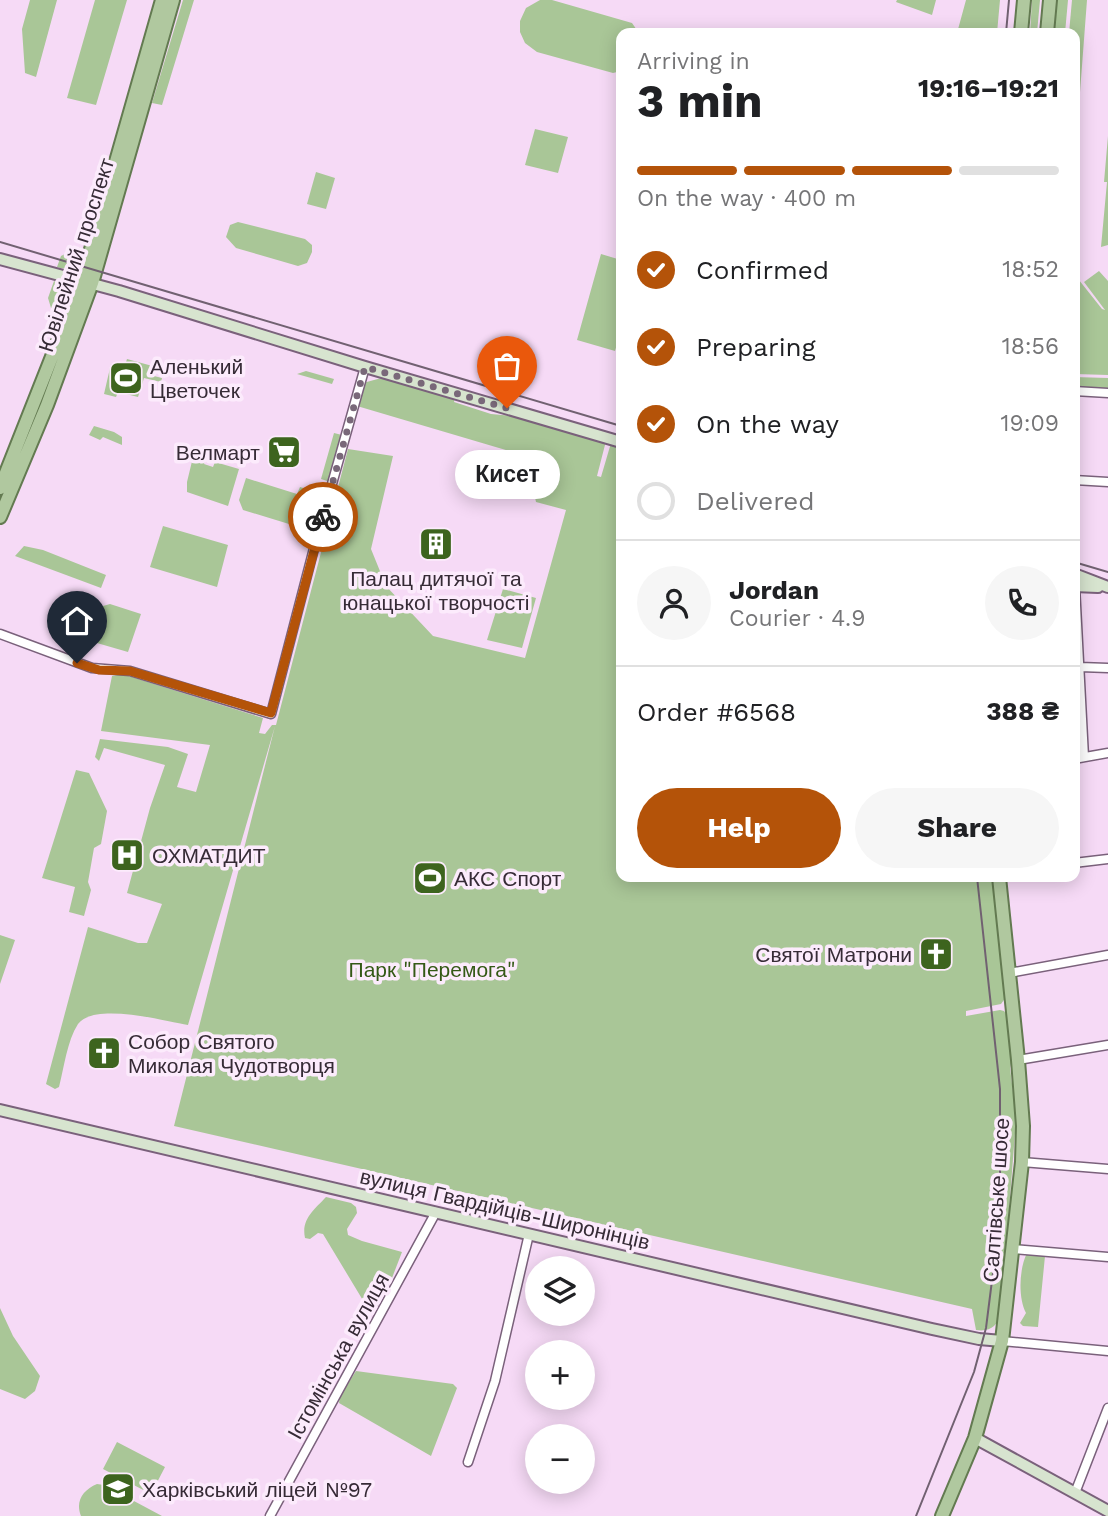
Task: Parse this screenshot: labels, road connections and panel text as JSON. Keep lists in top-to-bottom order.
{
  "streets": {
    "main road": ["Ювілейний проспект", "Салтівське шосе", "вулиця Гвардійців-Широнінців"],
    "street": ["Істомінська вулиця"]
  },
  "crossings": [
    ["Салтівське шосе", "вулиця Гвардійців-Широнінців"],
    ["вулиця Гвардійців-Широнінців", "Істомінська вулиця"]
  ],
  "parks": ["Парк \"Перемога\""],
  "places": {
    "sports": ["Аленький Цветочек", "АКС Спорт"],
    "other": ["Кисет"],
    "supermarket": ["Велмарт"],
    "building": ["Палац дитячої та юнацької творчості"],
    "hospital": ["ОХМАТДИТ"],
    "church": ["Святої Матрони", "Собор Святого Миколая Чудотворця"],
    "school or university": ["Харківський ліцей №97"]
  },
  "page": {
    "heading": ["3 min", "Arriving in", "19:16–19:21"],
    "panel": [
      "Jordan",
      "Courier · 4.9",
      "Order #6568",
      "388 ₴"
    ],
    "bar": "On the way · 400 m",
    "list": [
      ["Confirmed", "18:52"],
      ["Preparing", "18:56"],
      ["On the way", "19:09"],
      "Delivered"
    ],
    "bubble": "Кисет",
    "buttons": ["Help", "Share"],
    "map_buttons": ["+", "−"]
  }
}
